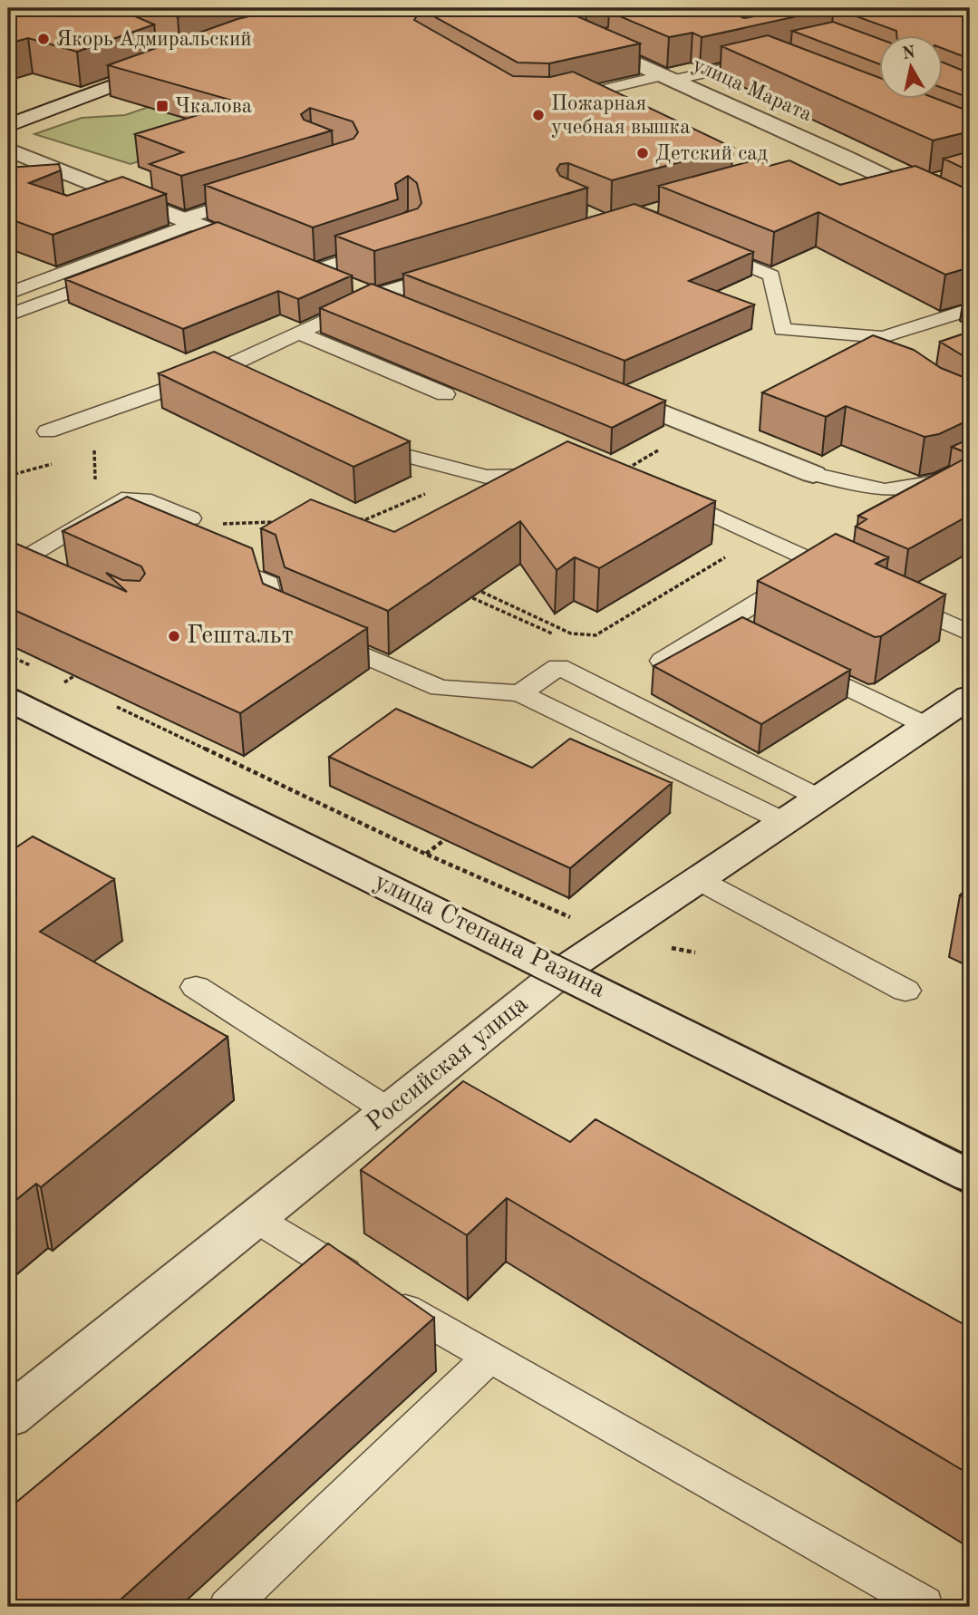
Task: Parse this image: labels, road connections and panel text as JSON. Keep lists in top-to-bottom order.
{
  "streets": {
    "street": ["улица Марата", "улица Степана Разина", "Российская улица"]
  },
  "crossings": [
    ["улица Степана Разина", "Российская улица"]
  ],
  "places": {
    "other": [
      "Якорь Адмиральский",
      "Пожарная учебная вышка",
      "Детский сад",
      "Гештальт"
    ],
    "transit": ["Чкалова"]
  },
  "north": "top"
}
